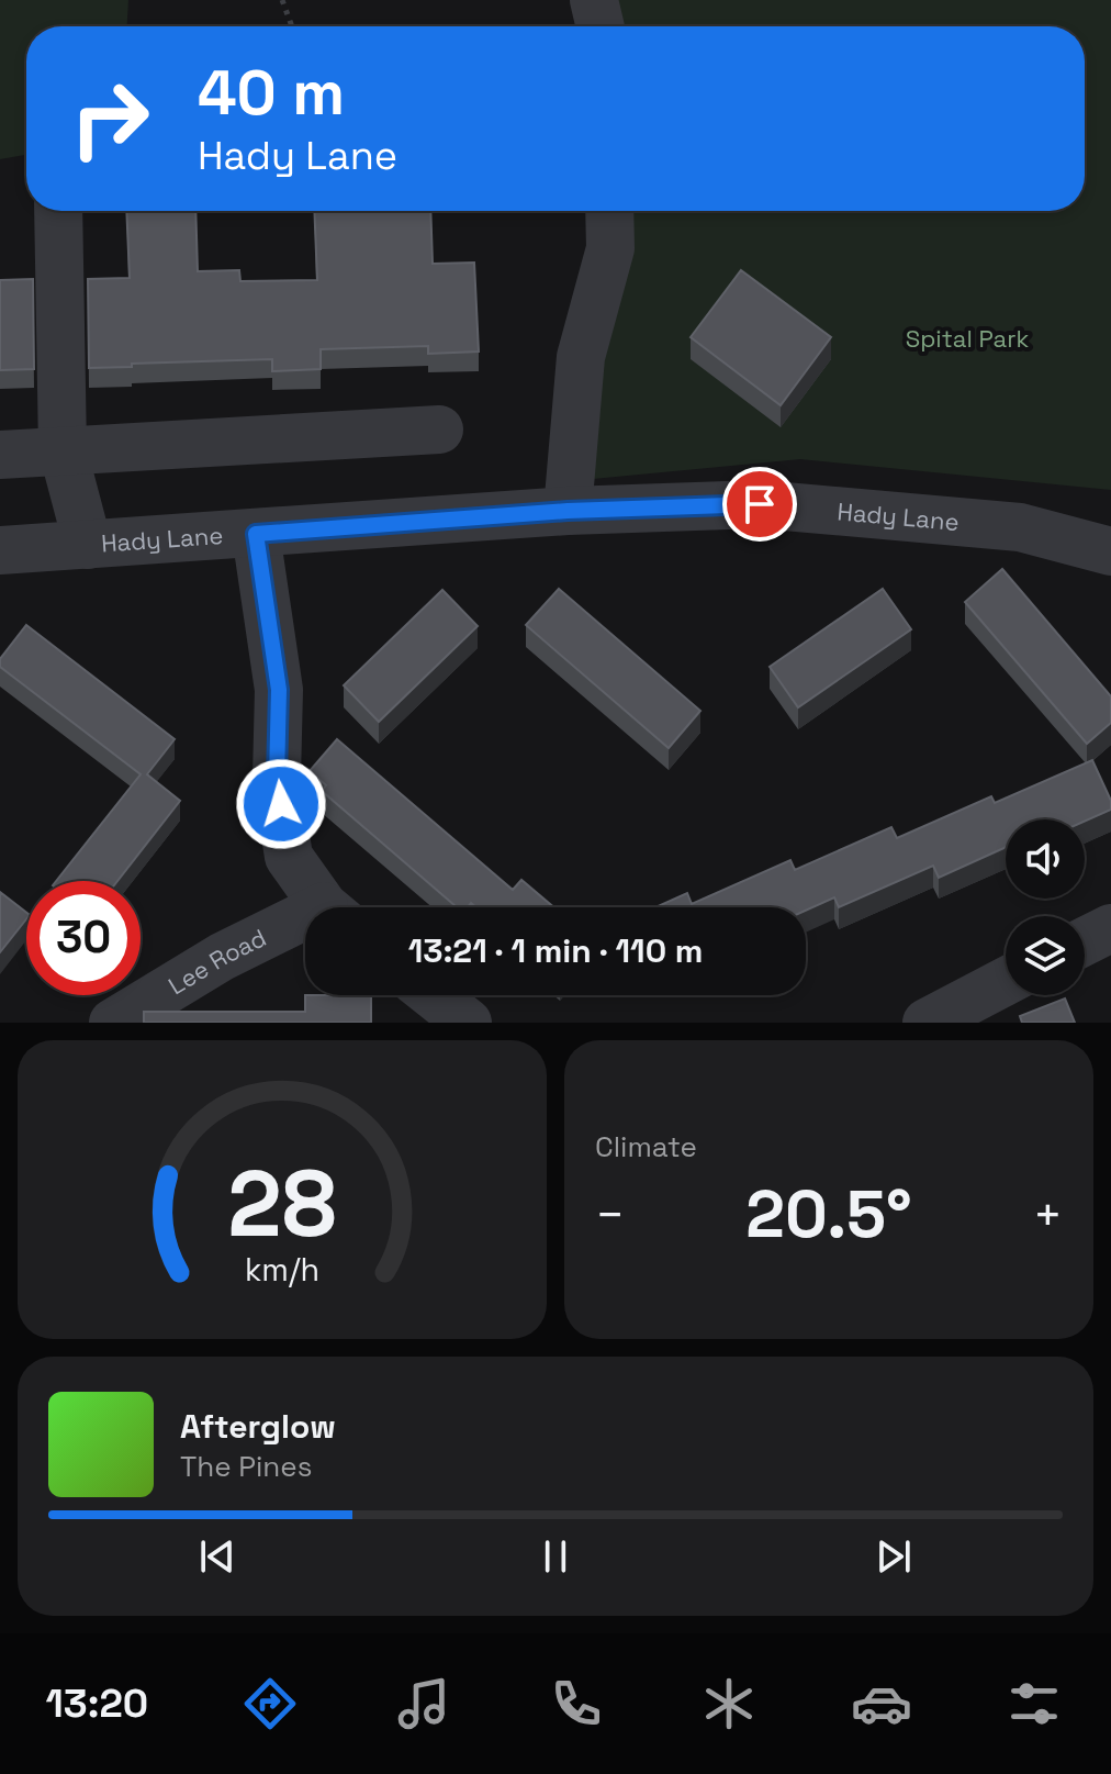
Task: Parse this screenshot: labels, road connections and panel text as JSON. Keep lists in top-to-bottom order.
{
  "streets": {
    "street": ["Hady Lane", "Lee Road"]
  },
  "parks": ["Spital Park"],
  "page": {
    "turn": ["40 m", "Hady Lane"],
    "limit": "30",
    "trip": "13:21 · 1 min · 110 m",
    "tile": "Climate",
    "heat": ["−", "20.5°", "+"],
    "song": ["Afterglow", "The Pines"],
    "tabs": "13:20",
    "gauge": ["28", "km/h"]
  }
}
